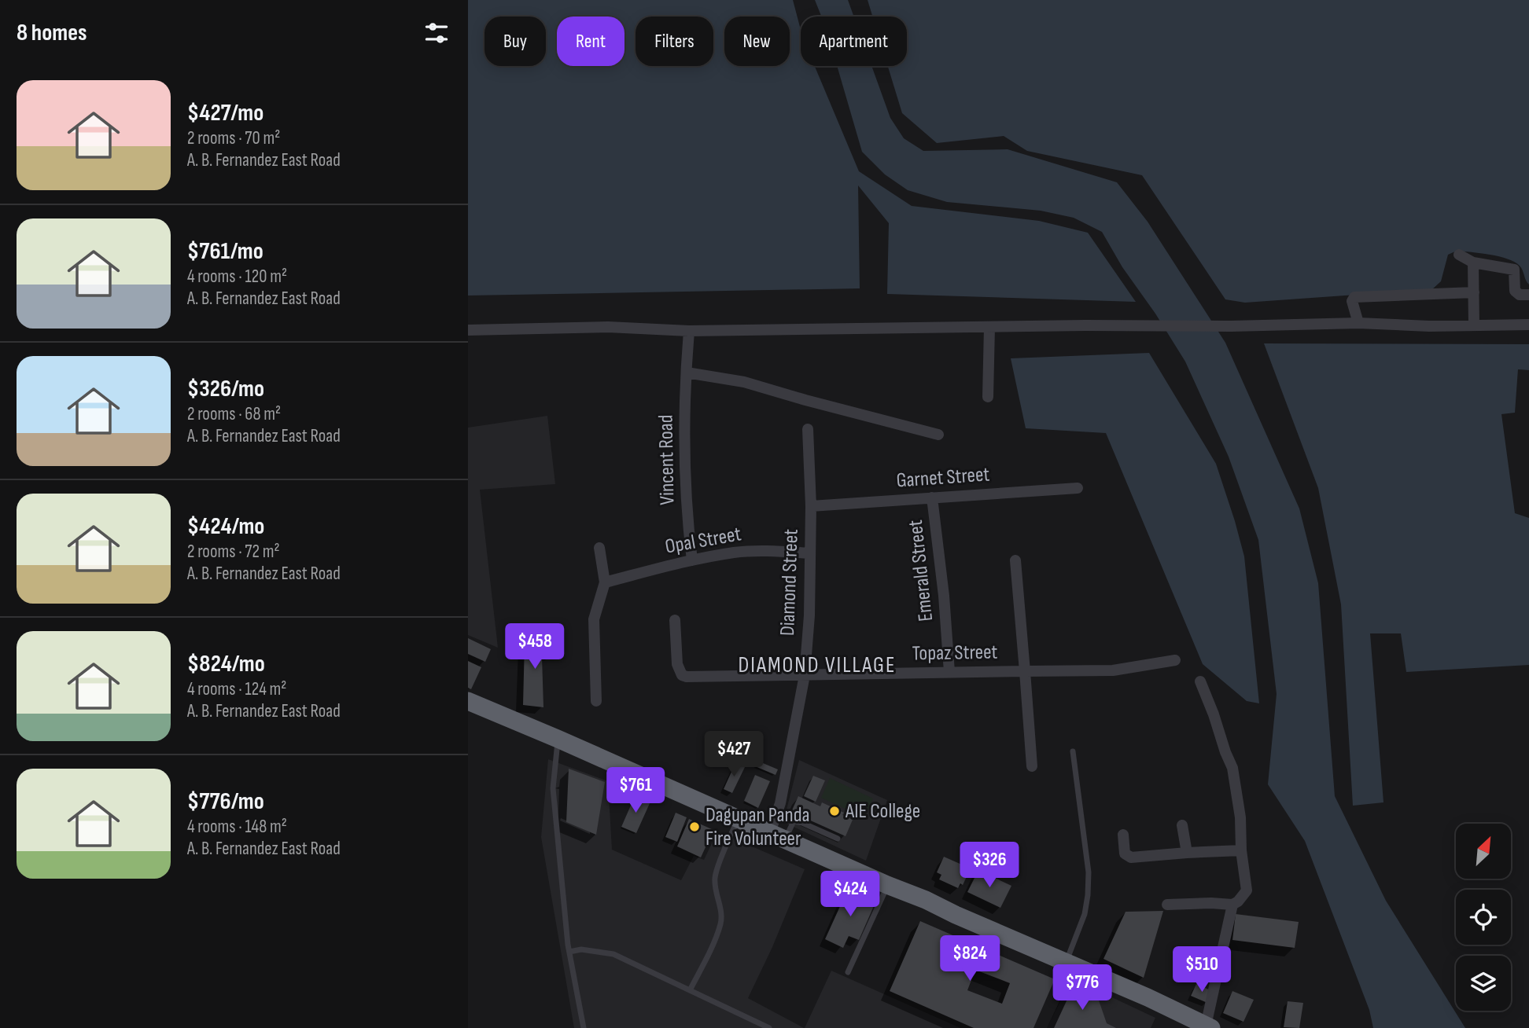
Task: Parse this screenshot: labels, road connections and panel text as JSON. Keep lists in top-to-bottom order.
{
  "streets": {
    "street": [
      "Vincent Road",
      "Garnet Street",
      "Opal Street",
      "Emerald Street",
      "Diamond Street",
      "Topaz Street"
    ]
  },
  "crossings": [
    ["Vincent Road", "Opal Street"],
    ["Garnet Street", "Emerald Street"],
    ["Garnet Street", "Diamond Street"],
    ["Opal Street", "Diamond Street"],
    ["Emerald Street", "Topaz Street"],
    ["Diamond Street", "Topaz Street"]
  ],
  "districts": ["DIAMOND VILLAGE"],
  "places": ["AIE College", "Dagupan Panda Fire Volunteer"],
  "north": "top right",
  "page": {
    "heading": "8 homes",
    "chip": [
      "Buy",
      "Rent",
      "Filters",
      "New",
      "Apartment"
    ],
    "list": [
      {
        "name": "$427/mo",
        "note": "2 rooms · 70 m² · A. B. Fernandez East Road"
      },
      {
        "name": "$761/mo",
        "note": "4 rooms · 120 m² · A. B. Fernandez East Road"
      },
      {
        "name": "$326/mo",
        "note": "2 rooms · 68 m² · A. B. Fernandez East Road"
      },
      {
        "name": "$424/mo",
        "note": "2 rooms · 72 m² · A. B. Fernandez East Road"
      },
      {
        "name": "$824/mo",
        "note": "4 rooms · 124 m² · A. B. Fernandez East Road"
      },
      {
        "name": "$776/mo",
        "note": "4 rooms · 148 m² · A. B. Fernandez East Road"
      }
    ],
    "price": [
      "$458",
      "$427",
      "$761",
      "$326",
      "$424",
      "$824",
      "$510",
      "$776"
    ]
  }
}
